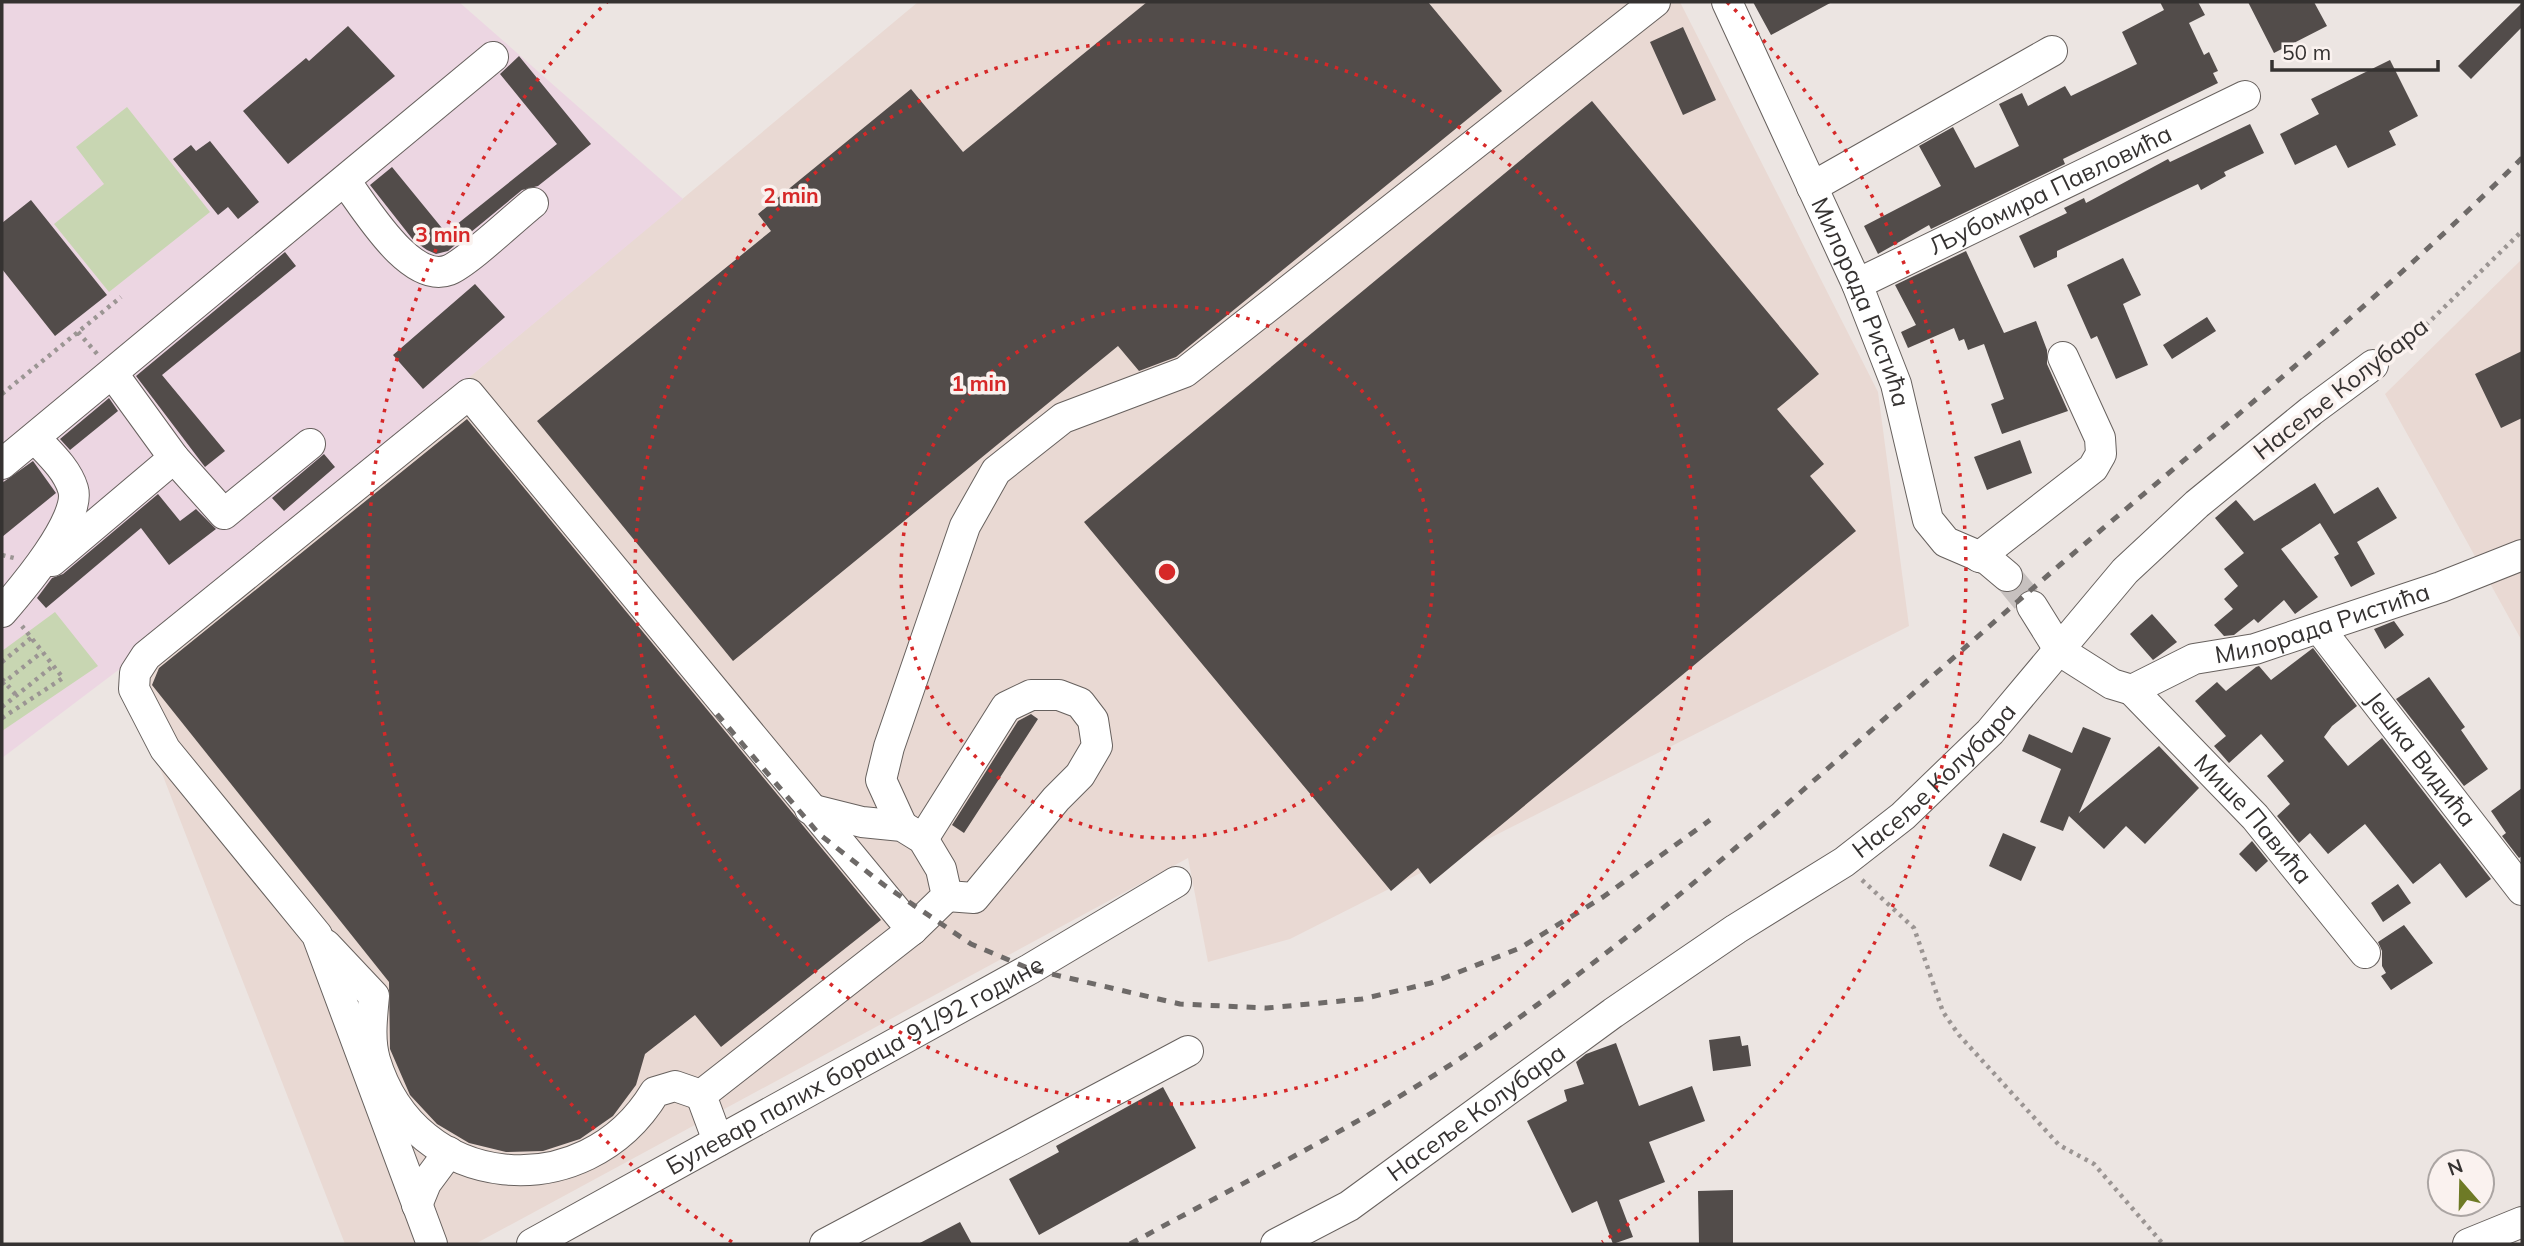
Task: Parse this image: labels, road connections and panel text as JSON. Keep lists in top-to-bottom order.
{
  "streets": {
    "street": [
      "Љубомира Павловића",
      "Милорада Ристића",
      "Насеље Колубара",
      "Јешка Видића",
      "Мише Павића",
      "Булевар палих бораца 91/92 године"
    ]
  },
  "crossings": [
    ["Љубомира Павловића", "Милорада Ристића"],
    ["Милорада Ристића", "Јешка Видића"],
    ["Милорада Ристића", "Мише Павића"]
  ],
  "scale_bar": "50 m",
  "north": "top",
  "rings": ["2 min", "3 min", "1 min"]
}
